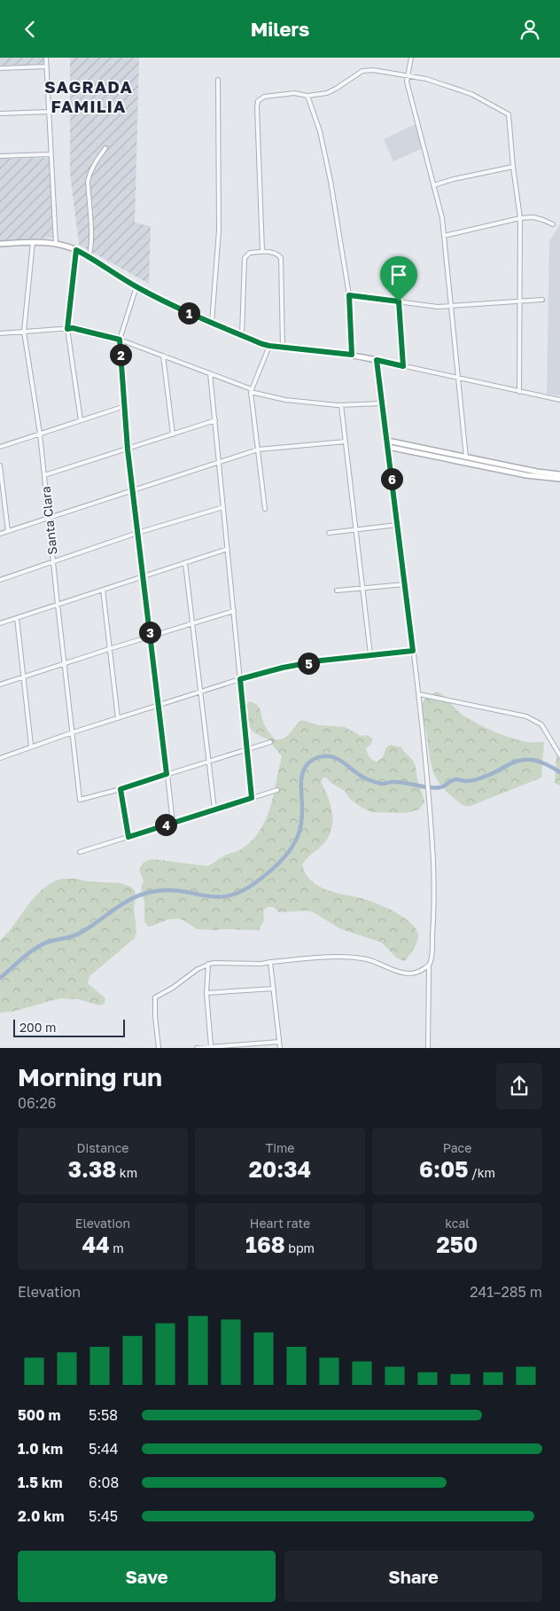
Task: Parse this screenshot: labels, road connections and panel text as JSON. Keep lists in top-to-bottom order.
{
  "streets": {
    "street": ["Santa Clara"]
  },
  "districts": ["SAGRADA FAMILIA"],
  "scale_bar": "200 m",
  "page": {
    "header": "Milers",
    "pins": [
      "1",
      "2",
      "6",
      "3",
      "5",
      "4"
    ],
    "scale": "200 m",
    "heading": ["Morning run", "06:26"],
    "stats": [
      ["Distance", "3.38 km"],
      ["Time", "20:34"],
      ["Pace", "6:05 /km"],
      ["Elevation", "44 m"],
      ["Heart rate", "168 bpm"],
      ["kcal", "250"]
    ],
    "chart": ["Elevation", "241–285 m"],
    "list": [
      {
        "name": "500 m",
        "note": "5:58"
      },
      {
        "name": "1.0 km",
        "note": "5:44"
      },
      {
        "name": "1.5 km",
        "note": "6:08"
      },
      {
        "name": "2.0 km",
        "note": "5:45"
      }
    ],
    "buttons": ["Save", "Share"]
  }
}
